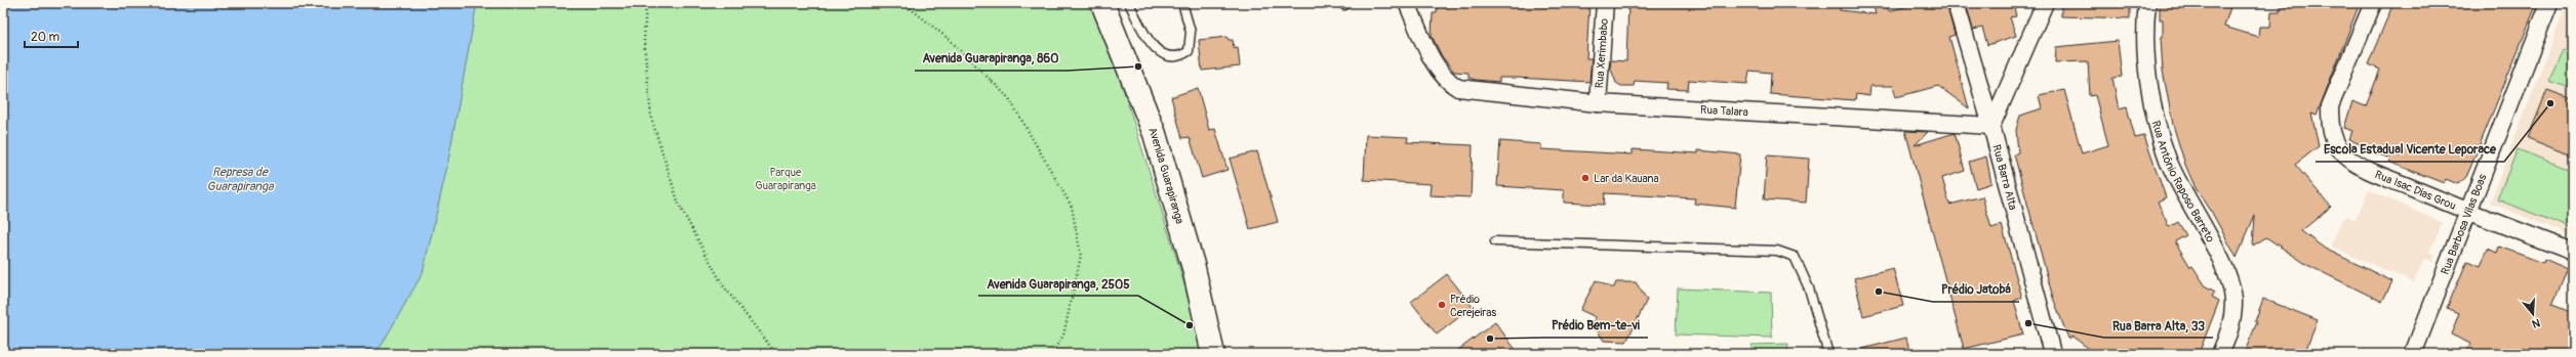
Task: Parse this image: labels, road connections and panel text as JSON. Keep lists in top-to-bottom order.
{
  "streets": {
    "main road": ["Avenida Guarapiranga"],
    "street": [
      "Rua Xerimbabo",
      "Rua Talara",
      "Rua Barra Alta",
      "Rua Antônio Raposo Barreto",
      "Rua Isac Dias Grou",
      "Rua Barbosa Vilas Boas"
    ]
  },
  "crossings": [
    ["Rua Xerimbabo", "Rua Talara"],
    ["Rua Talara", "Rua Barra Alta"],
    ["Rua Isac Dias Grou", "Rua Barbosa Vilas Boas"]
  ],
  "water": ["Represa de Guarapiranga"],
  "parks": ["Parque Guarapiranga"],
  "places": [
    "Avenida Guarapiranga, 860",
    "Escola Estadual Vicente Leporace",
    "Lar da Kauana",
    "Prédio Jatobá",
    "Prédio Cerejeiras",
    "Rua Barra Alta, 33",
    "Avenida Guarapiranga, 2505",
    "Prédio Bem-te-vi"
  ],
  "scale_bar": "20 m",
  "north": "bottom"
}
